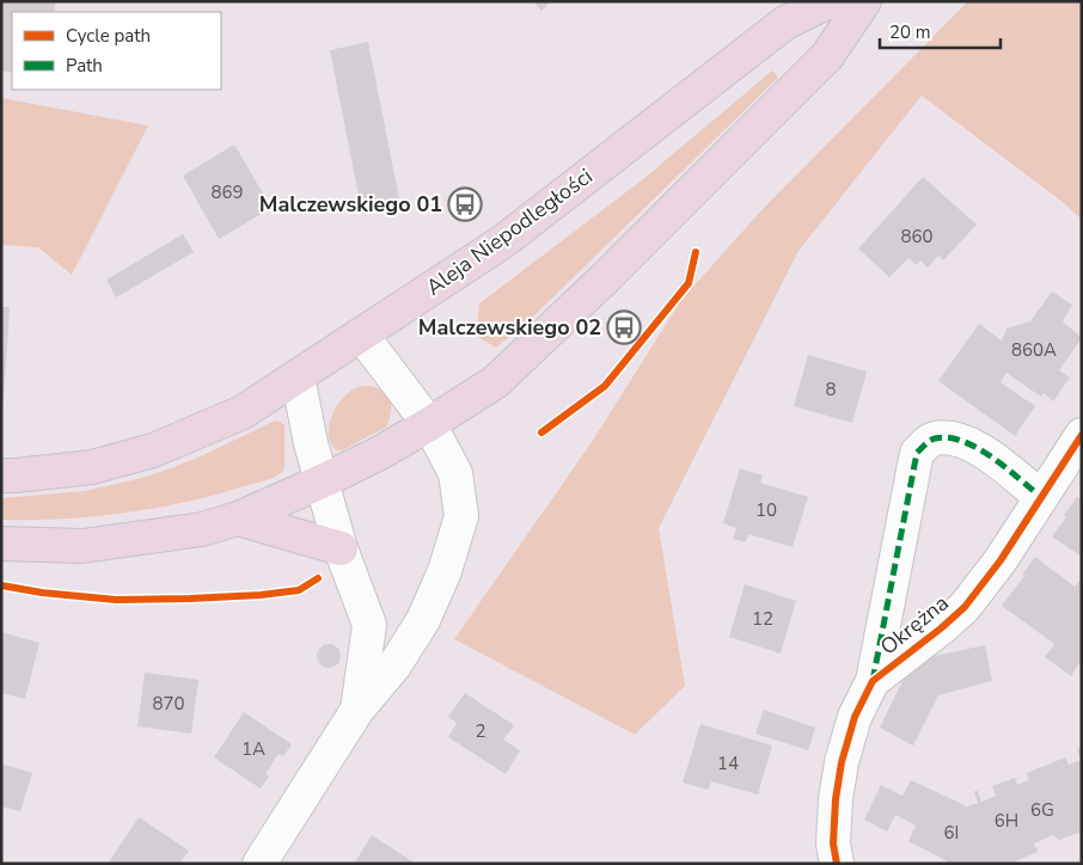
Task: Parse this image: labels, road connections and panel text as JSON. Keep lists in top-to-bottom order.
{
  "streets": {
    "main road": ["Aleja Niepodległości", "Okrężna"]
  },
  "places": {
    "bus stop": ["Malczewskiego 01", "Malczewskiego 02"]
  },
  "house_numbers": [
    "869",
    "860",
    "860A",
    "8",
    "10",
    "12",
    "870",
    "2",
    "1A",
    "14",
    "6G",
    "6H",
    "6I"
  ],
  "legend": ["Cycle path", "Path"],
  "scale_bar": "20 m"
}
